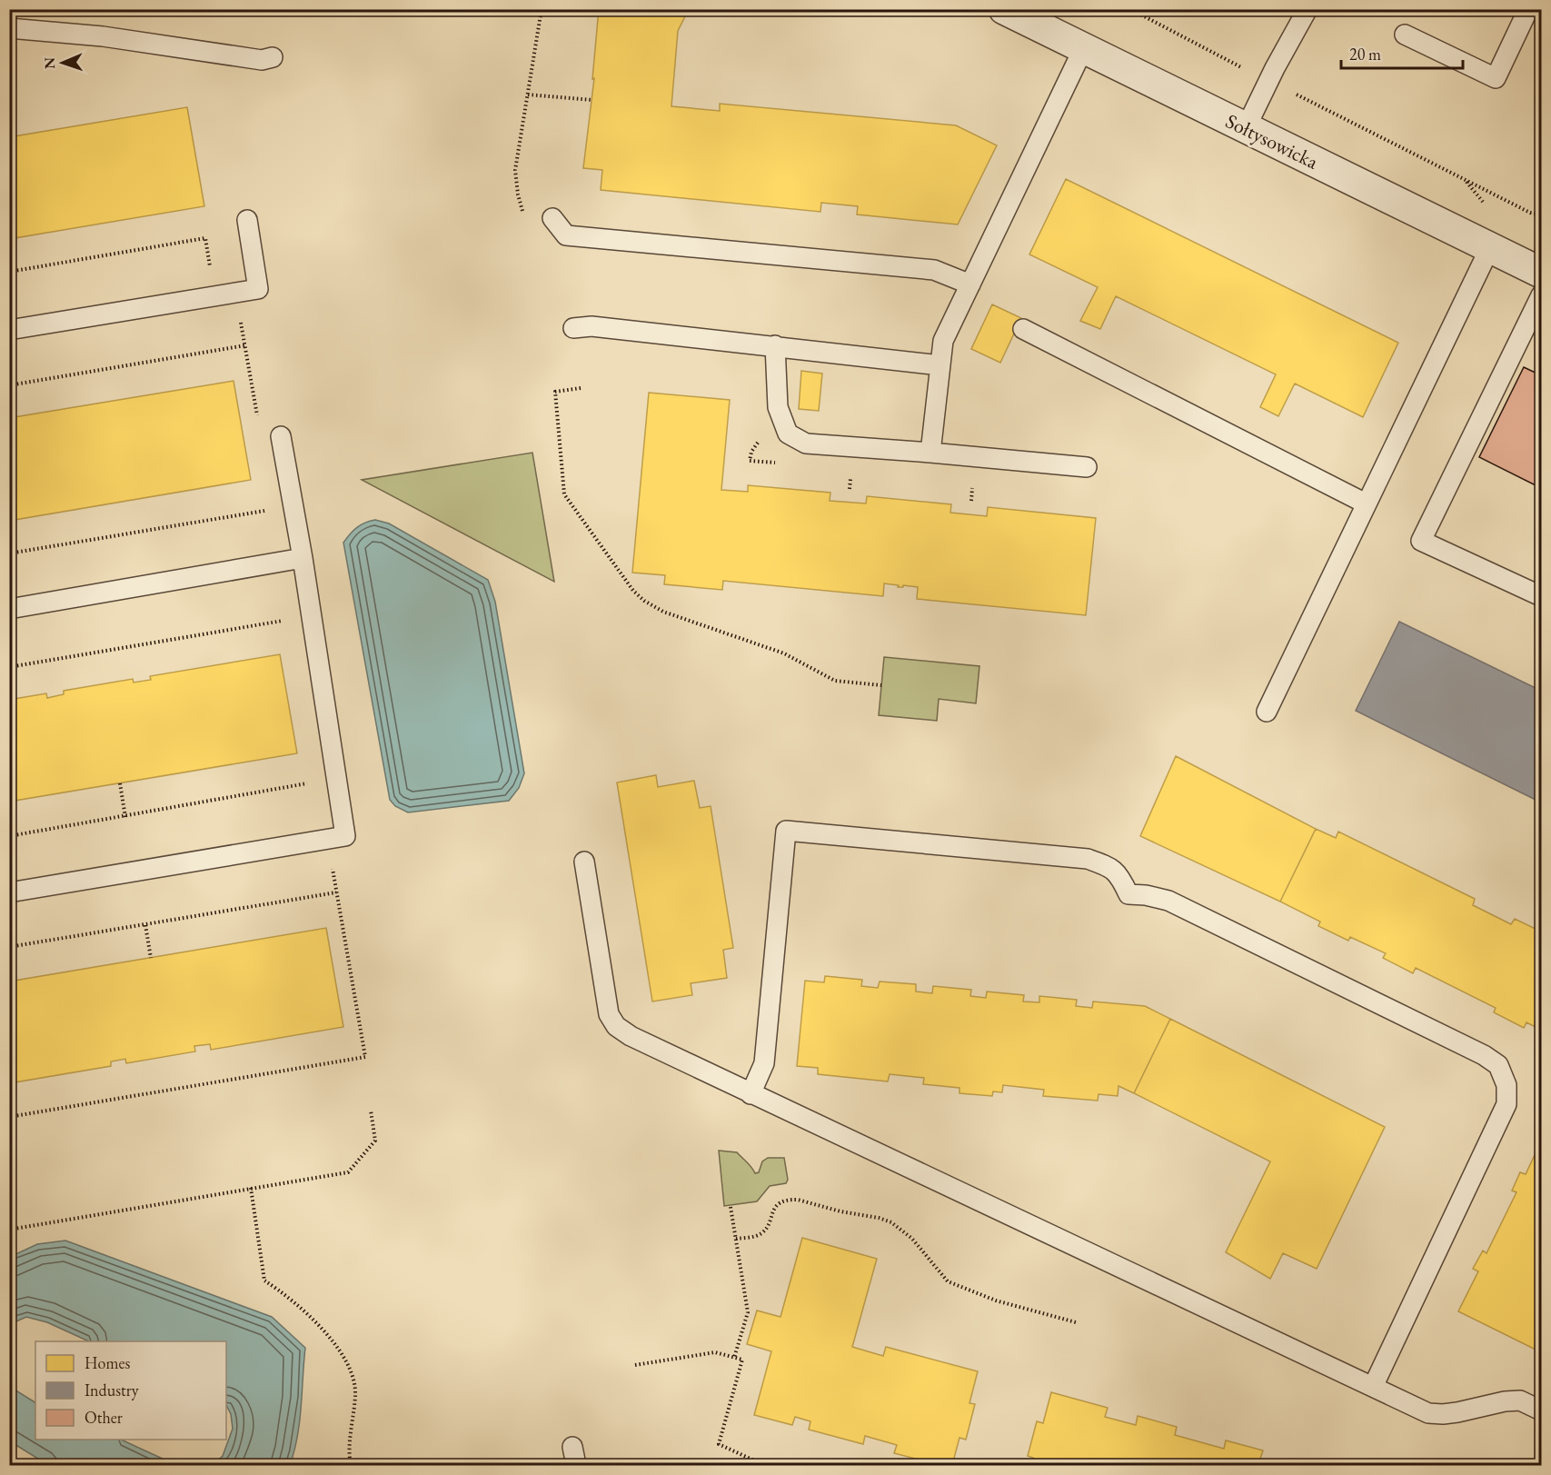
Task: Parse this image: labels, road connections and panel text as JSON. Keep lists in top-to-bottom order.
{
  "streets": {
    "street": ["Sołtysowicka"]
  },
  "legend": ["Homes", "Industry", "Other"],
  "scale_bar": "20 m",
  "north": "left"
}
